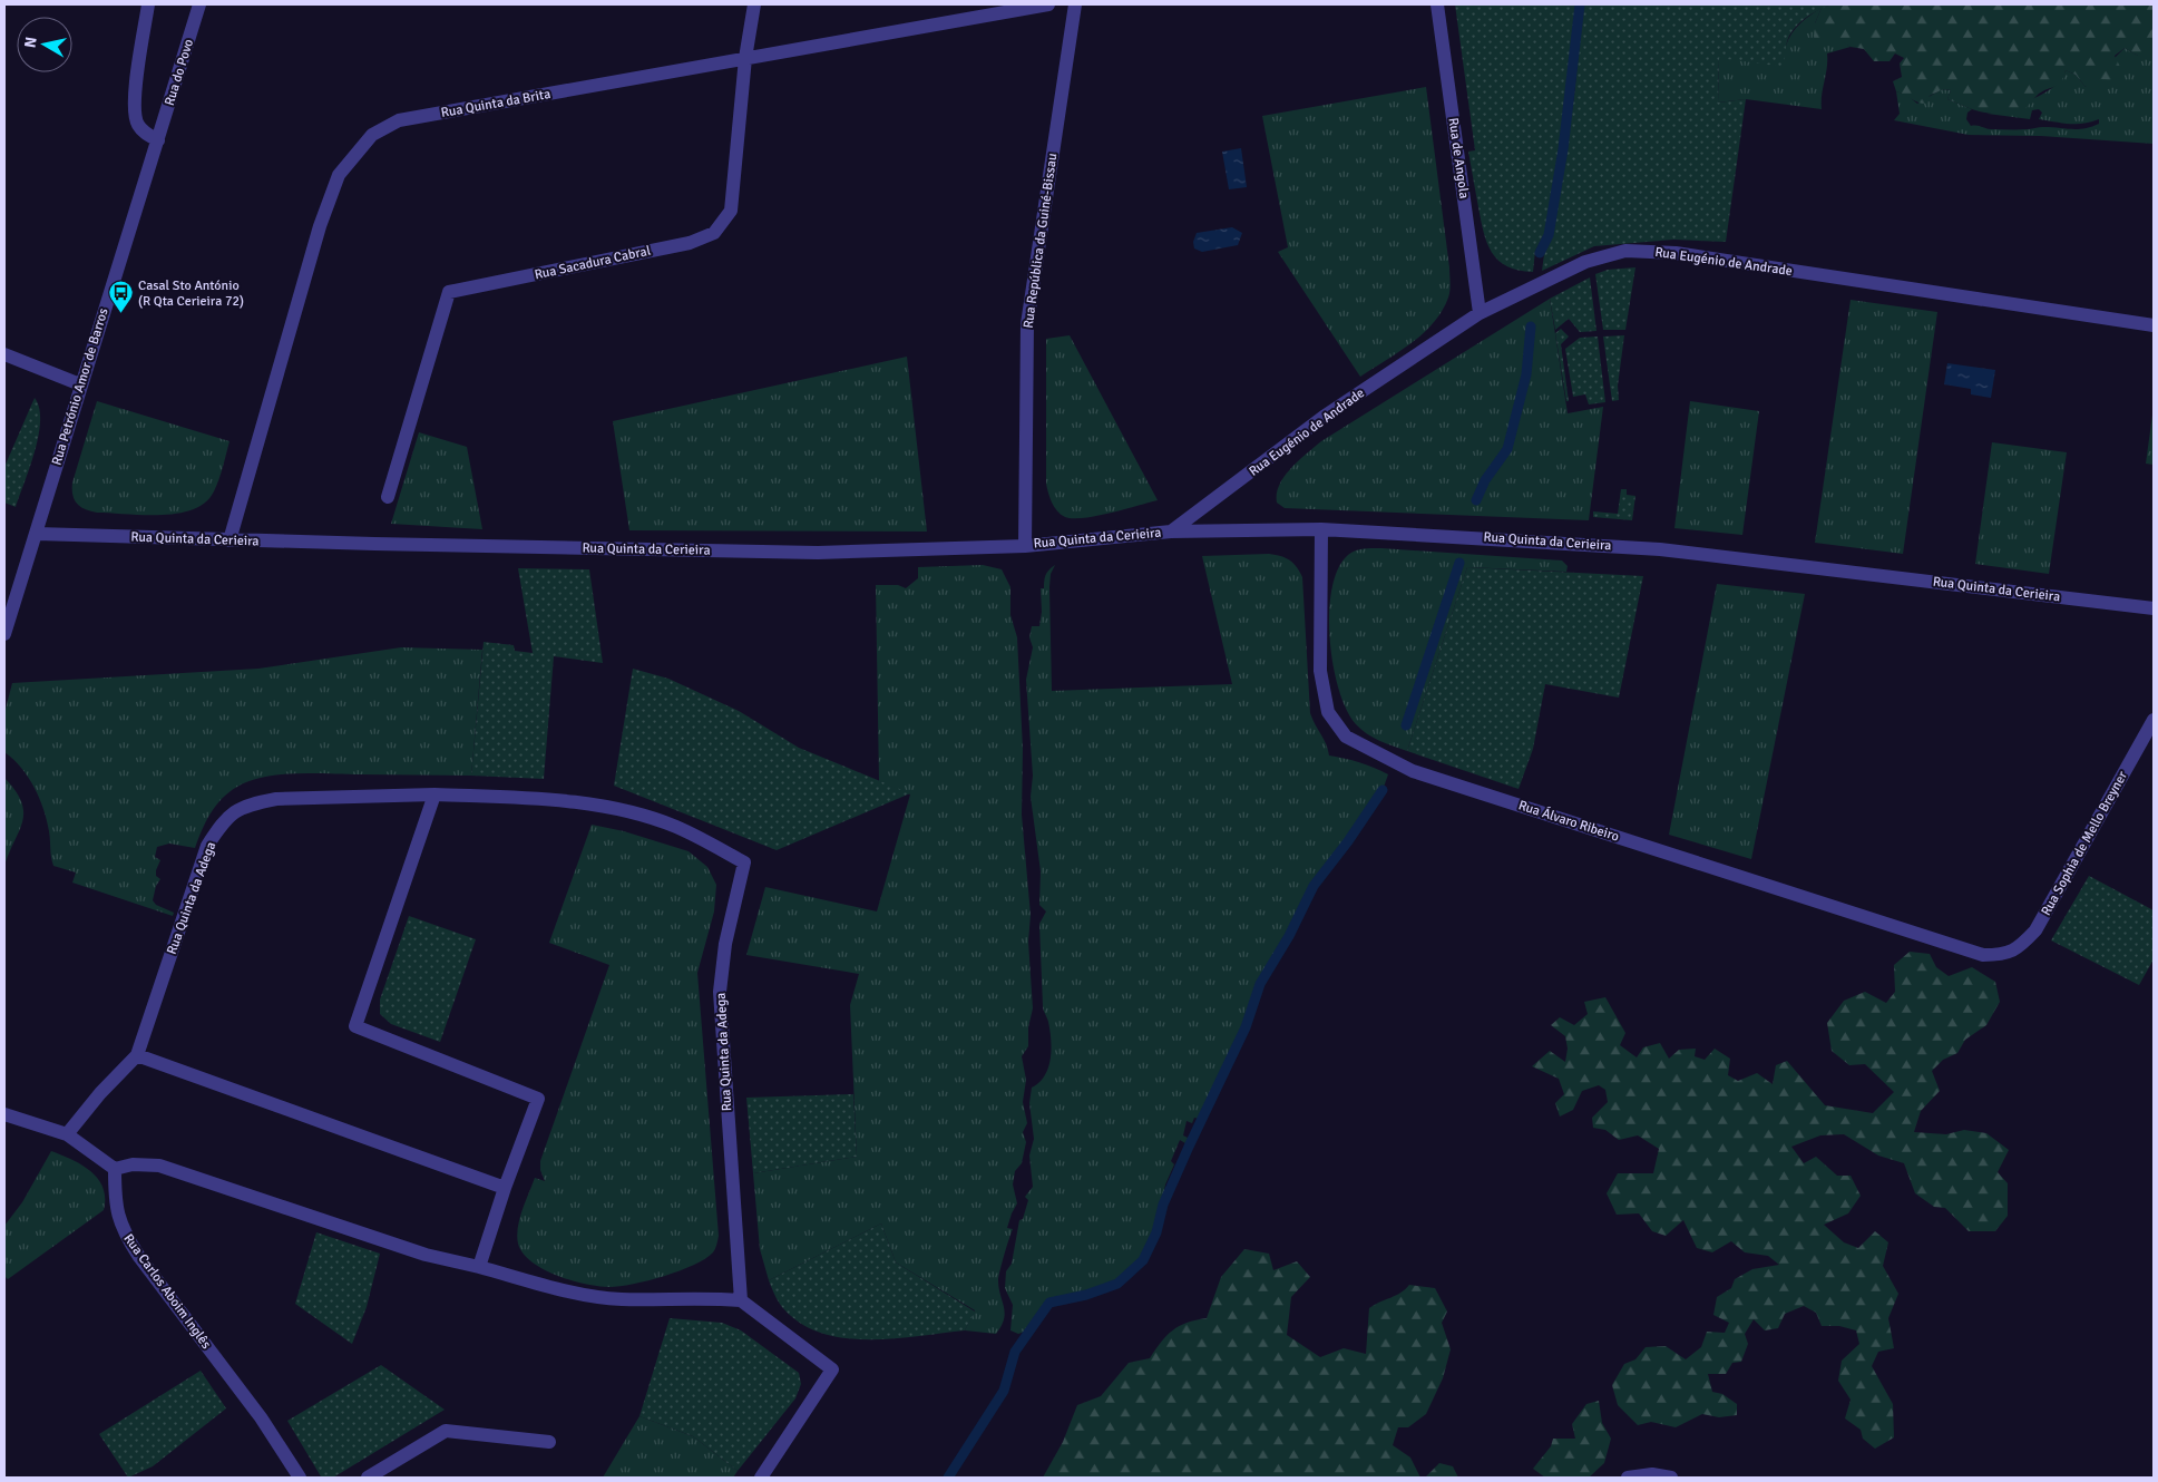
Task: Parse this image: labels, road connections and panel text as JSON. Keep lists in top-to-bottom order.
{
  "streets": {
    "street": [
      "Rua do Povo",
      "Rua Quinta da Brita",
      "Rua de Angola",
      "Rua República da Guiné-Bissau",
      "Rua Eugénio de Andrade",
      "Rua Sacadura Cabral",
      "Rua Petrónio Amor de Barros",
      "Rua Quinta da Cerieira",
      "Rua Álvaro Ribeiro",
      "Rua Sophia de Mello Breyner",
      "Rua Quinta da Adega",
      "Rua Carlos Aboim Inglês"
    ]
  },
  "crossings": [
    ["Rua do Povo", "Rua Petrónio Amor de Barros"],
    ["Rua Quinta da Brita", "Rua Sacadura Cabral"],
    ["Rua Quinta da Brita", "Rua Quinta da Cerieira"],
    ["Rua de Angola", "Rua Eugénio de Andrade"],
    ["Rua República da Guiné-Bissau", "Rua Quinta da Cerieira"],
    ["Rua Eugénio de Andrade", "Rua Quinta da Cerieira"],
    ["Rua Petrónio Amor de Barros", "Rua Quinta da Cerieira"],
    ["Rua Quinta da Cerieira", "Rua Álvaro Ribeiro"],
    ["Rua Álvaro Ribeiro", "Rua Sophia de Mello Breyner"]
  ],
  "places": {
    "bus stop": ["Casal Sto António (R Qta Cerieira 72)"]
  },
  "north": "left"
}
